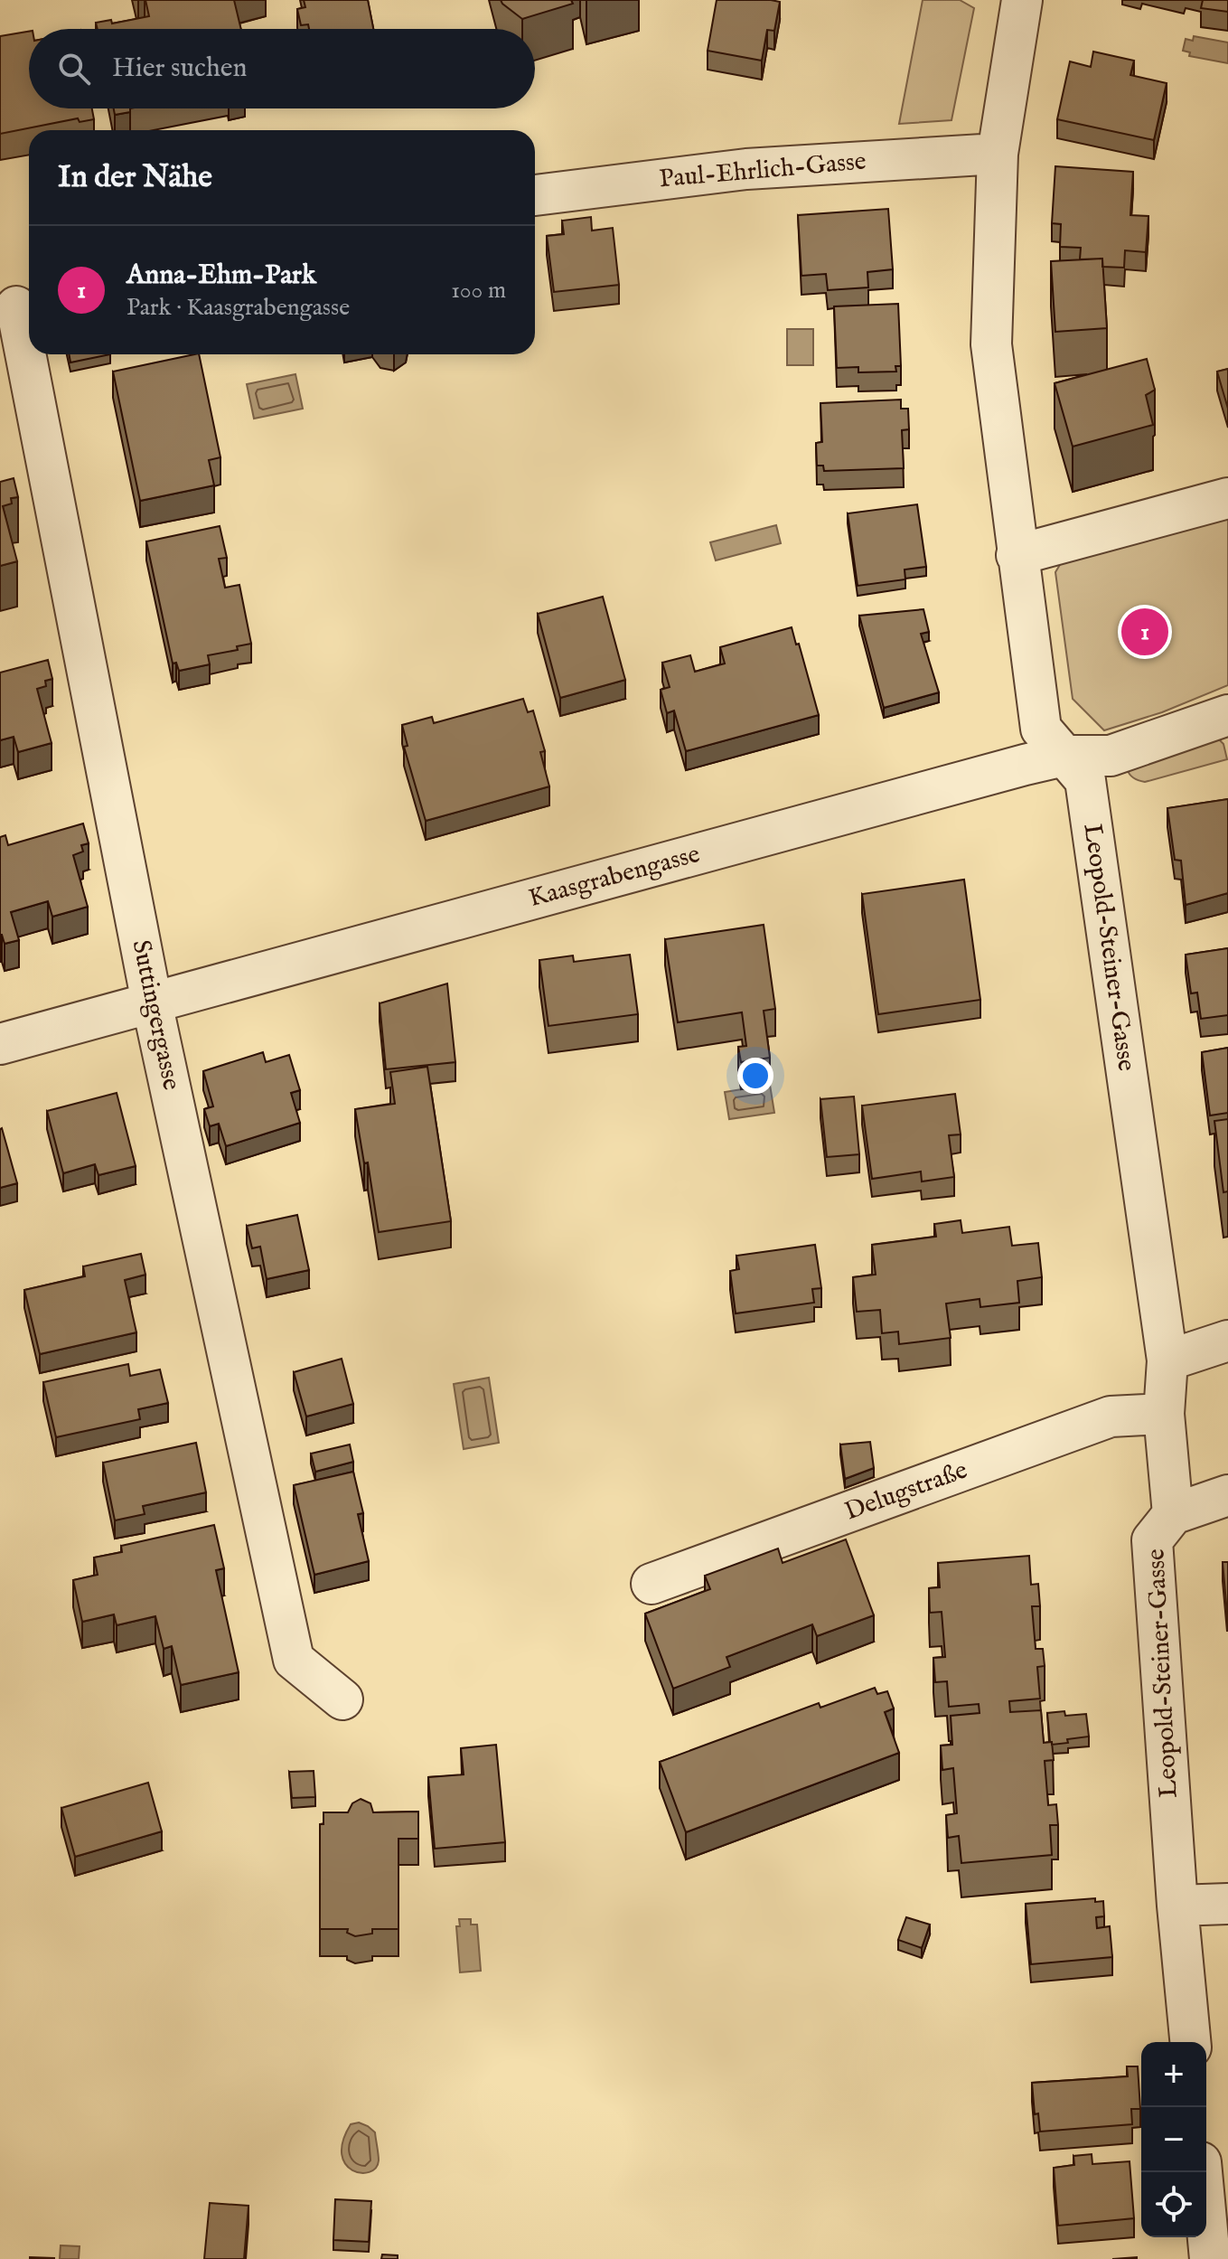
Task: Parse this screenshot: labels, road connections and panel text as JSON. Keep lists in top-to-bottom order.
{
  "streets": {
    "street": [
      "Paul-Ehrlich-Gasse",
      "Kaasgrabengasse",
      "Leopold-Steiner-Gasse",
      "Suttingergasse",
      "Delugstraße"
    ]
  },
  "crossings": [
    ["Paul-Ehrlich-Gasse", "Leopold-Steiner-Gasse"],
    ["Kaasgrabengasse", "Leopold-Steiner-Gasse"],
    ["Kaasgrabengasse", "Suttingergasse"],
    ["Leopold-Steiner-Gasse", "Delugstraße"]
  ],
  "page": {
    "search": "Hier suchen",
    "heading": "In der Nähe",
    "list": [
      {
        "mark": "1",
        "name": "Anna-Ehm-Park",
        "note": "Park · Kaasgrabengasse",
        "value": "100 m"
      }
    ],
    "pins": "1",
    "map_buttons": ["+", "−"]
  }
}
